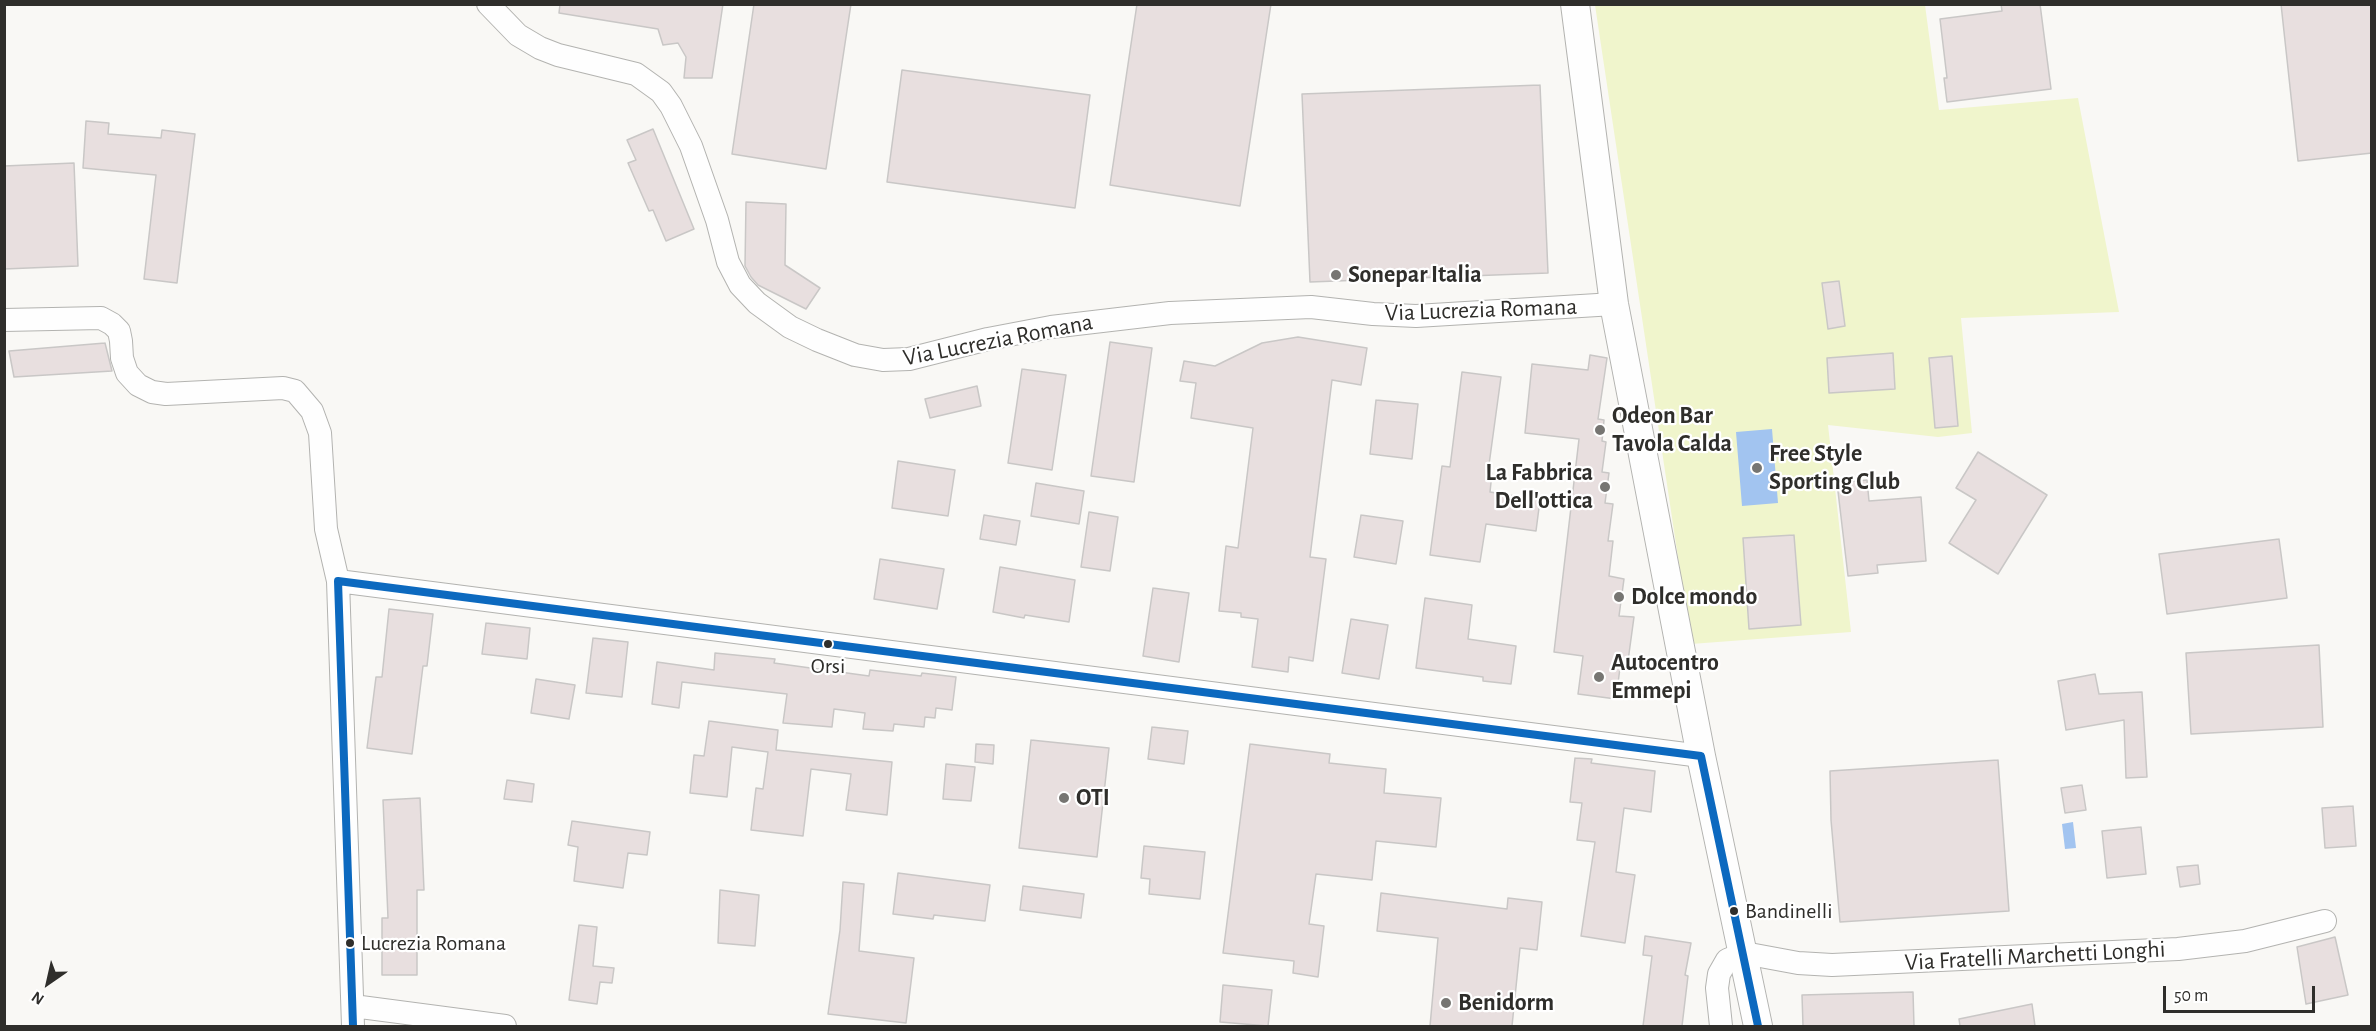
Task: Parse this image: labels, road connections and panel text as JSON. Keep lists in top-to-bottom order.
{
  "streets": {
    "street": ["Via Lucrezia Romana", "Via Fratelli Marchetti Longhi"]
  },
  "places": [
    "Sonepar Italia",
    "Odeon Bar Tavola Calda",
    "Free Style Sporting Club",
    "La Fabbrica Dell'ottica",
    "Dolce mondo",
    "Orsi",
    "Autocentro Emmepi",
    "OTI",
    "Bandinelli",
    "Lucrezia Romana",
    "Benidorm"
  ],
  "scale_bar": "50 m",
  "north": "bottom left"
}
